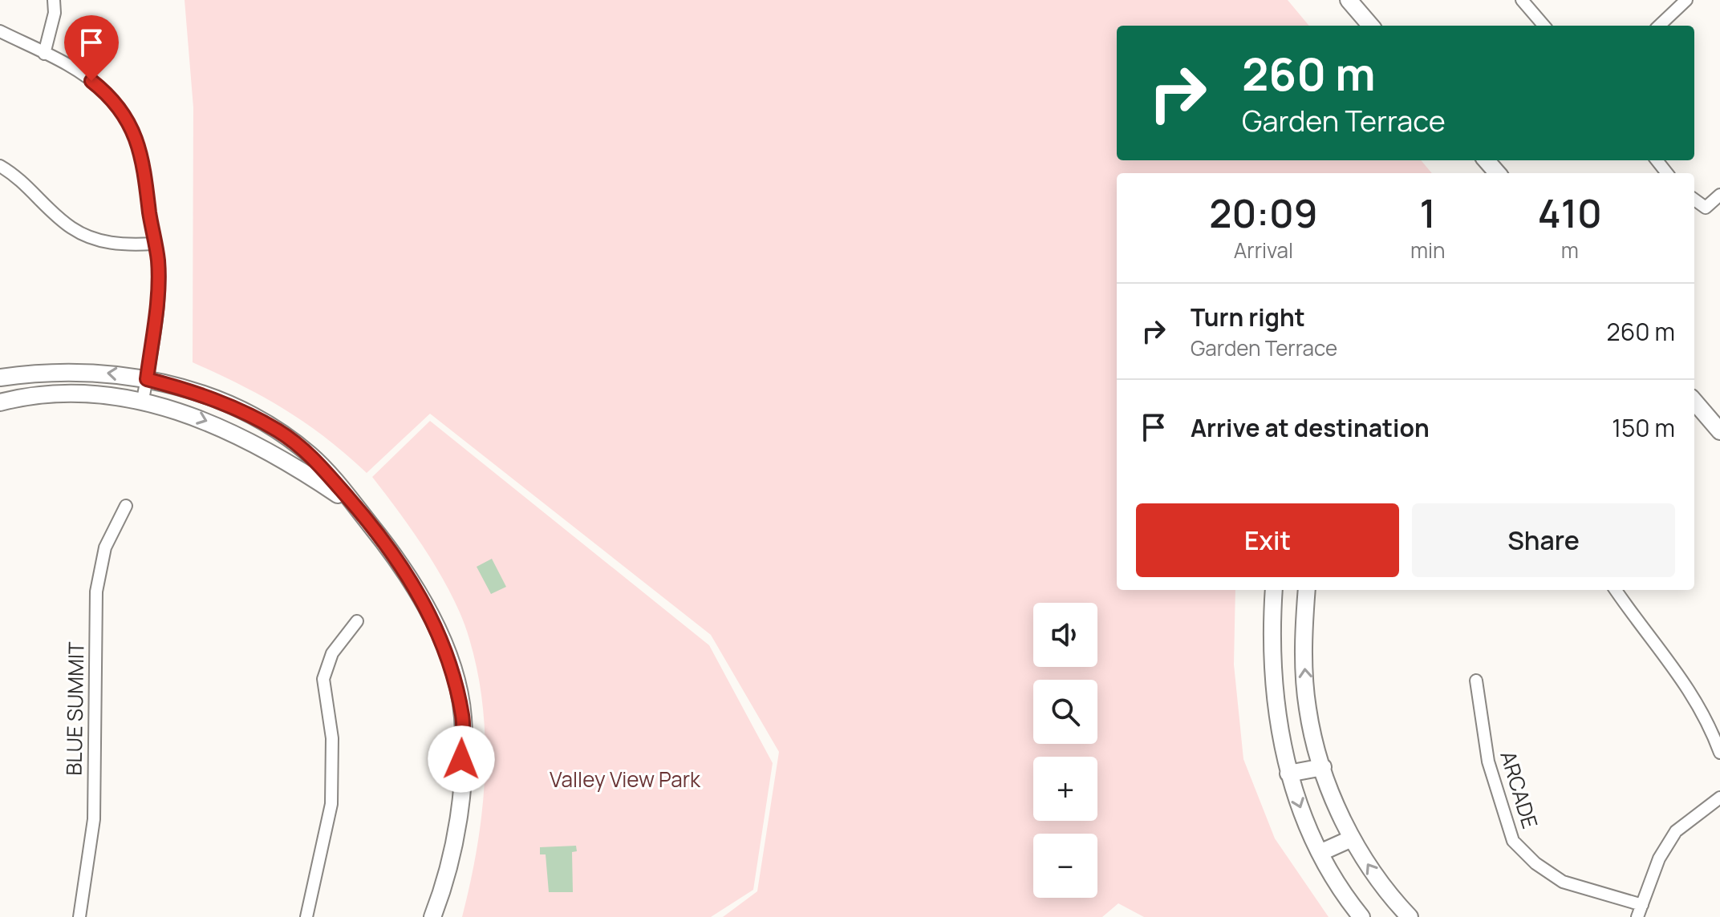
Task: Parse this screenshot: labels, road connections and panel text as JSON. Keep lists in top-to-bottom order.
{
  "streets": {
    "street": ["BLUE SUMMIT", "ARCADE"]
  },
  "parks": ["Valley View Park"],
  "page": {
    "turn": ["260 m", "Garden Terrace"],
    "eta": [
      "20:09",
      "Arrival",
      "1",
      "min",
      "410",
      "m"
    ],
    "list": [
      {
        "name": "Turn right",
        "note": "Garden Terrace",
        "value": "260 m"
      },
      {
        "name": "Arrive at destination",
        "value": "150 m"
      }
    ],
    "buttons": ["Exit", "Share"],
    "map_buttons": ["+", "−"]
  }
}
